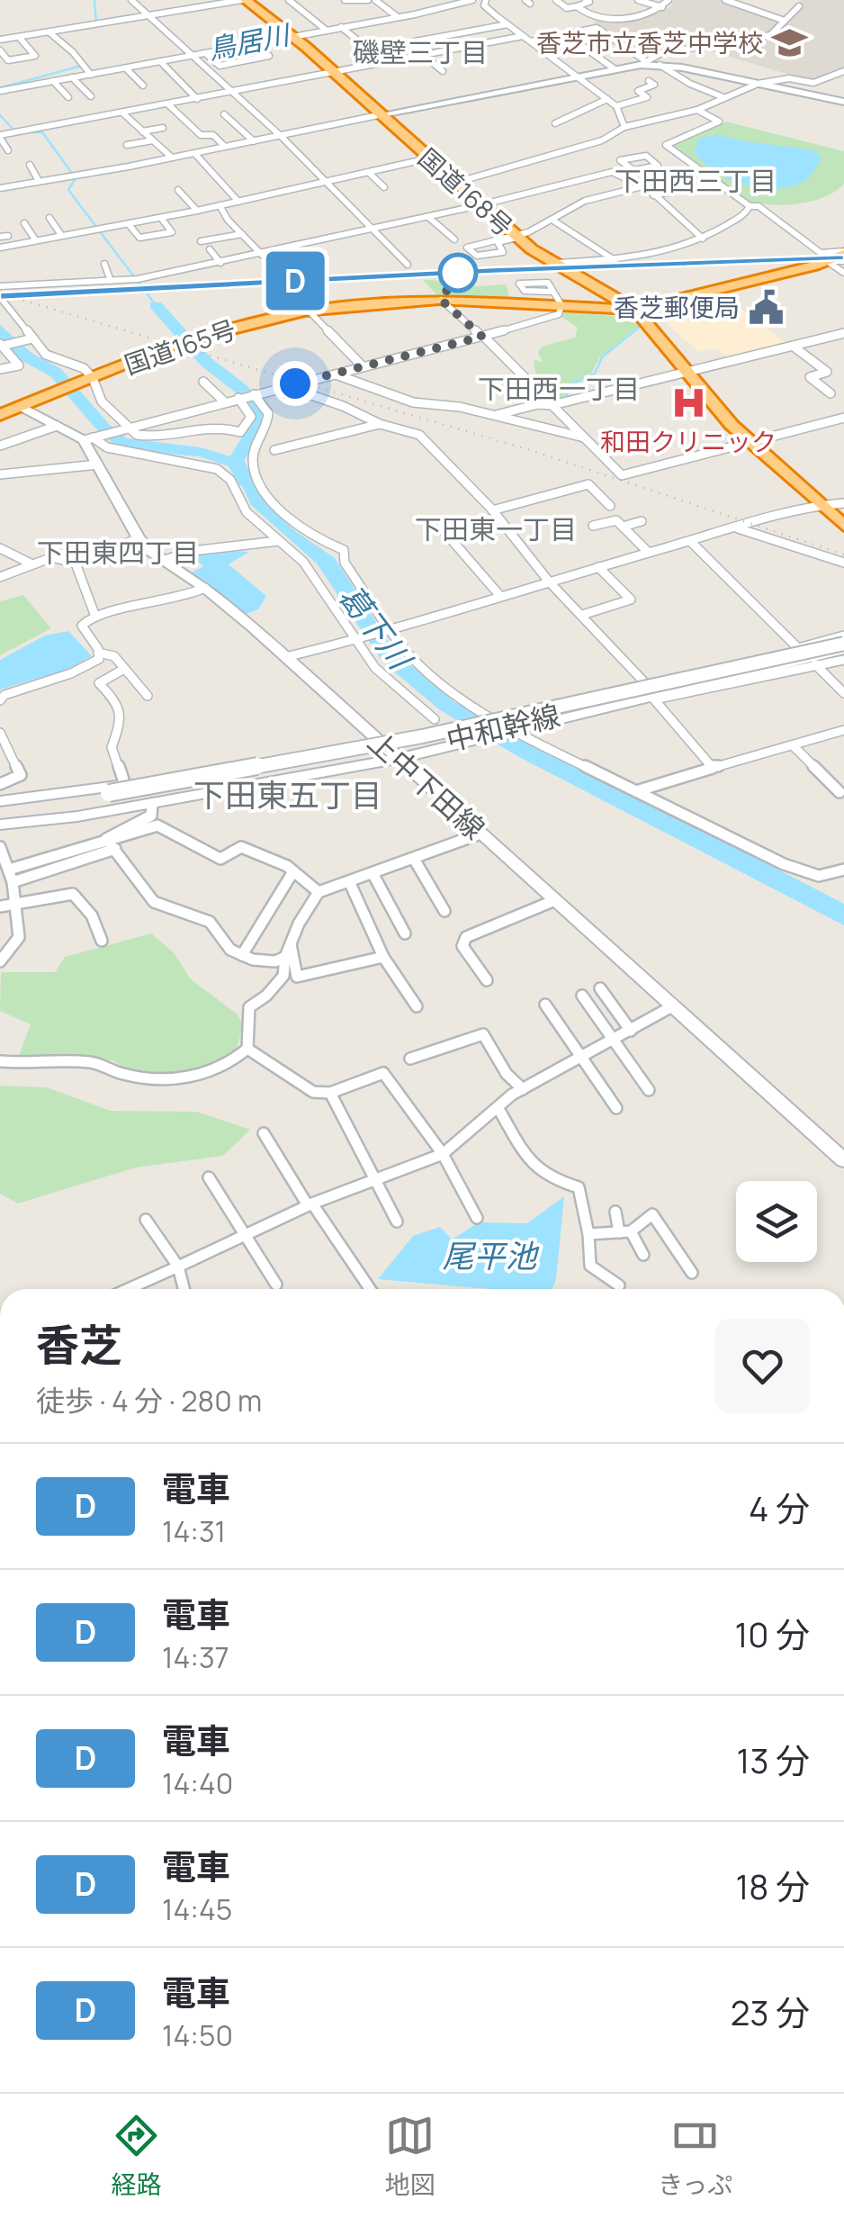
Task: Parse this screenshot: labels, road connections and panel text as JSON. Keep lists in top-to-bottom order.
{
  "streets": {
    "highway": ["国道168号", "国道165号"],
    "main road": ["中和幹線", "上中下田線"]
  },
  "crossings": [
    ["国道168号", "国道165号"]
  ],
  "districts": [
    "磯壁三丁目",
    "下田西三丁目",
    "下田西一丁目",
    "下田東一丁目",
    "下田東四丁目",
    "下田東五丁目"
  ],
  "water": ["鳥居川", "葛下川", "尾平池"],
  "places": {
    "school or university": ["香芝市立香芝中学校"],
    "public building": ["香芝郵便局"],
    "hospital": ["和田クリニック"]
  },
  "page": {
    "on_map": "D",
    "heading": ["香芝", "徒歩 · 4 分 · 280 m"],
    "list": [
      {
        "mark": "D",
        "name": "電車",
        "note": "14:31",
        "value": "4 分"
      },
      {
        "mark": "D",
        "name": "電車",
        "note": "14:37",
        "value": "10 分"
      },
      {
        "mark": "D",
        "name": "電車",
        "note": "14:40",
        "value": "13 分"
      },
      {
        "mark": "D",
        "name": "電車",
        "note": "14:45",
        "value": "18 分"
      },
      {
        "mark": "D",
        "name": "電車",
        "note": "14:50",
        "value": "23 分"
      }
    ],
    "tabs": ["経路", "地図", "きっぷ"]
  }
}
